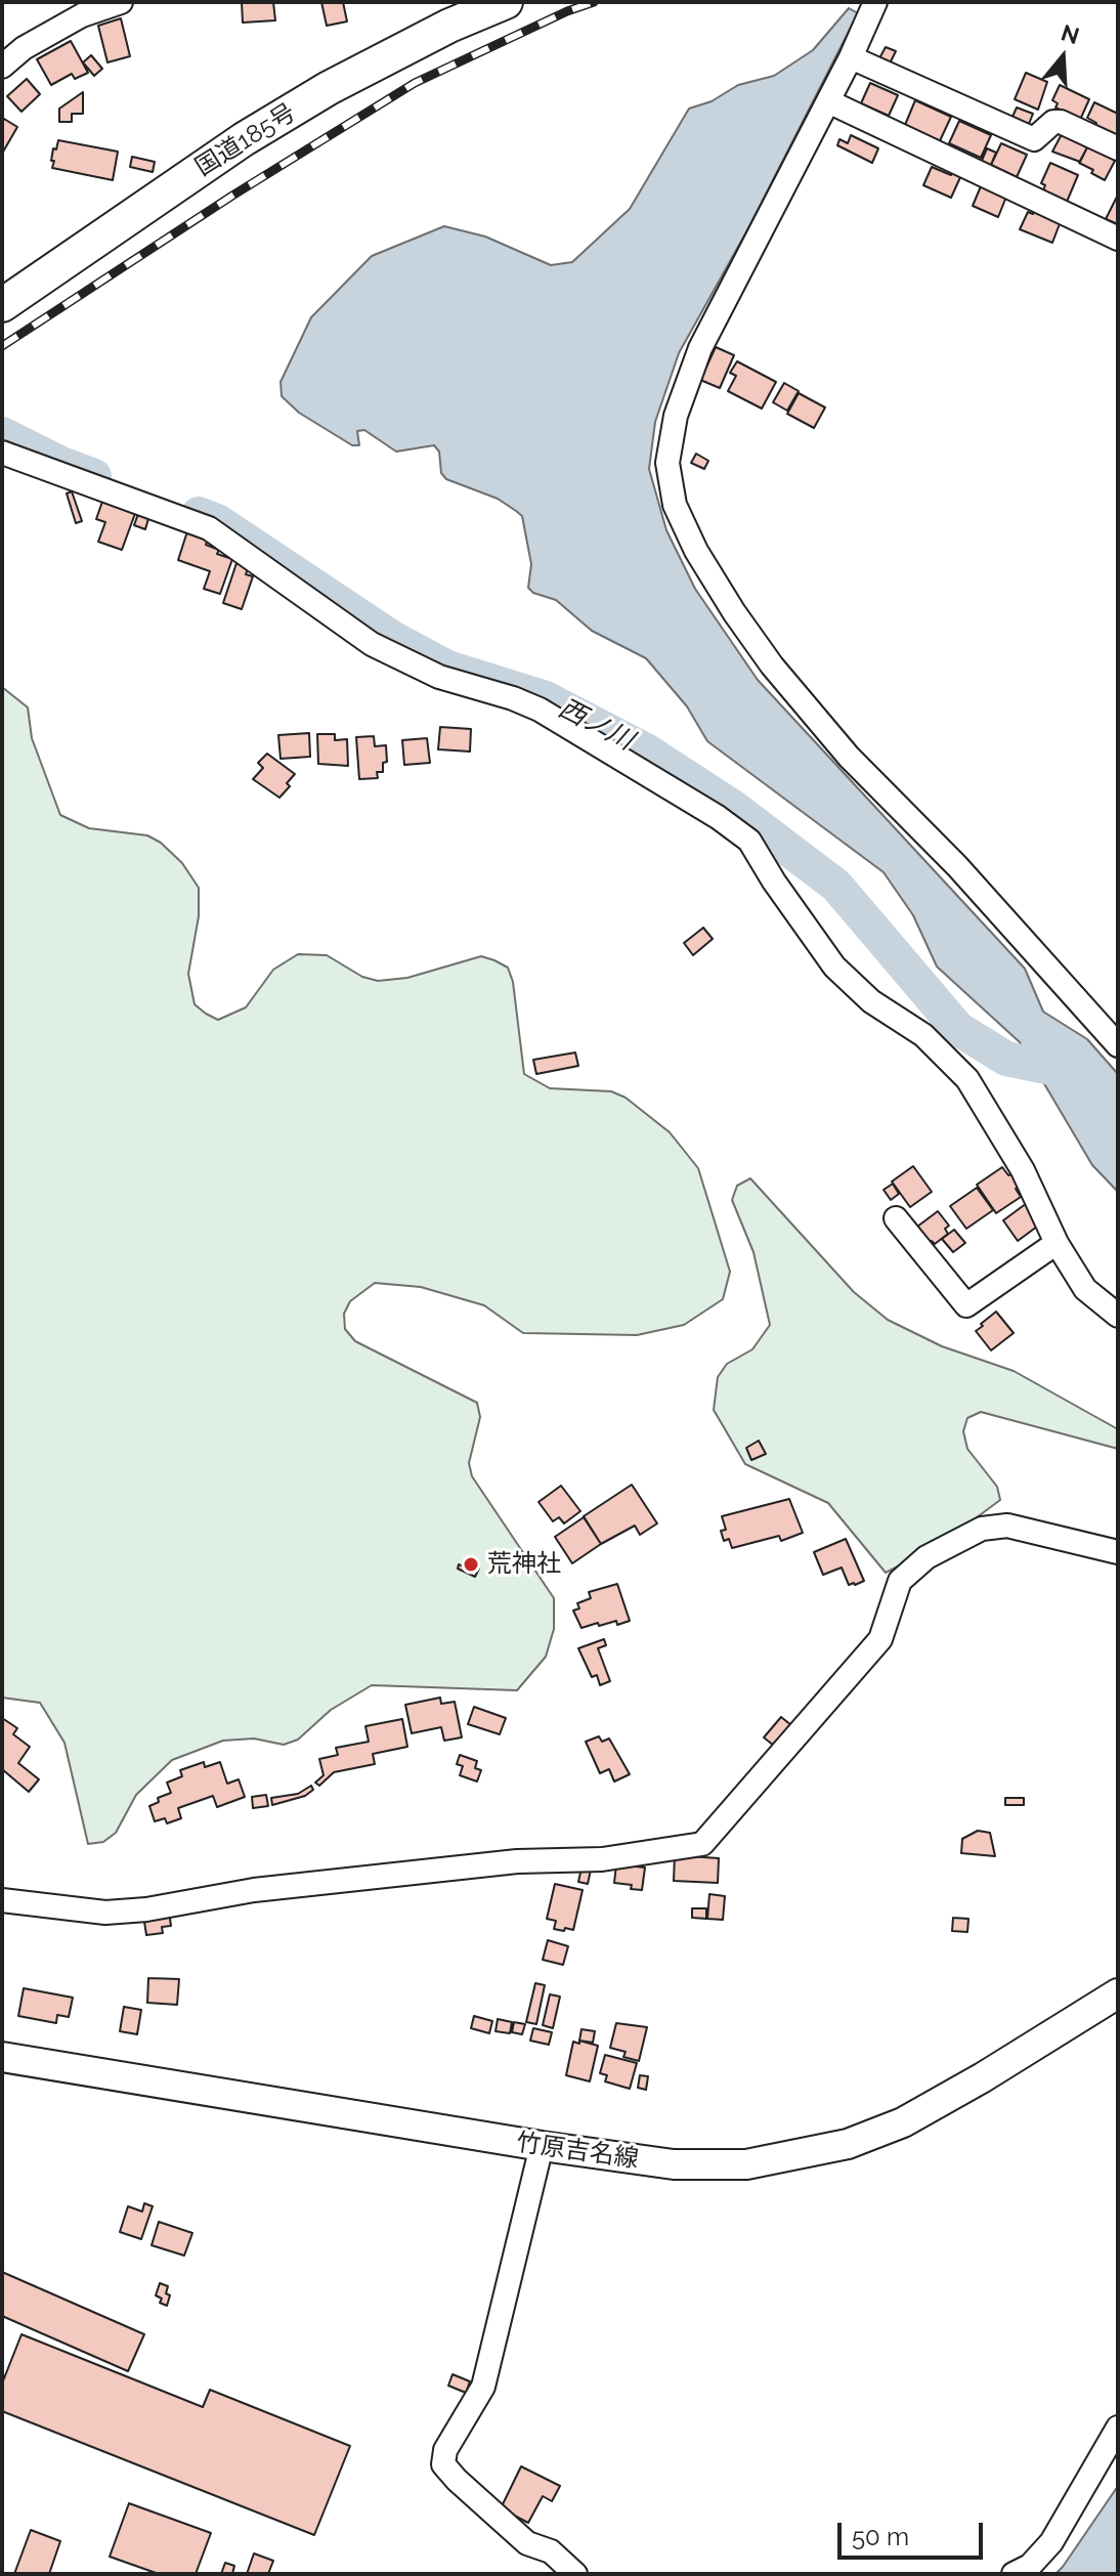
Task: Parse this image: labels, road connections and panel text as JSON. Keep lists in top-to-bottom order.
{
  "streets": {
    "highway": ["国道185号"],
    "main road": ["竹原吉名線"]
  },
  "water": ["西ノ川"],
  "places": ["荒神社"],
  "scale_bar": "50 m",
  "north": "top"
}
